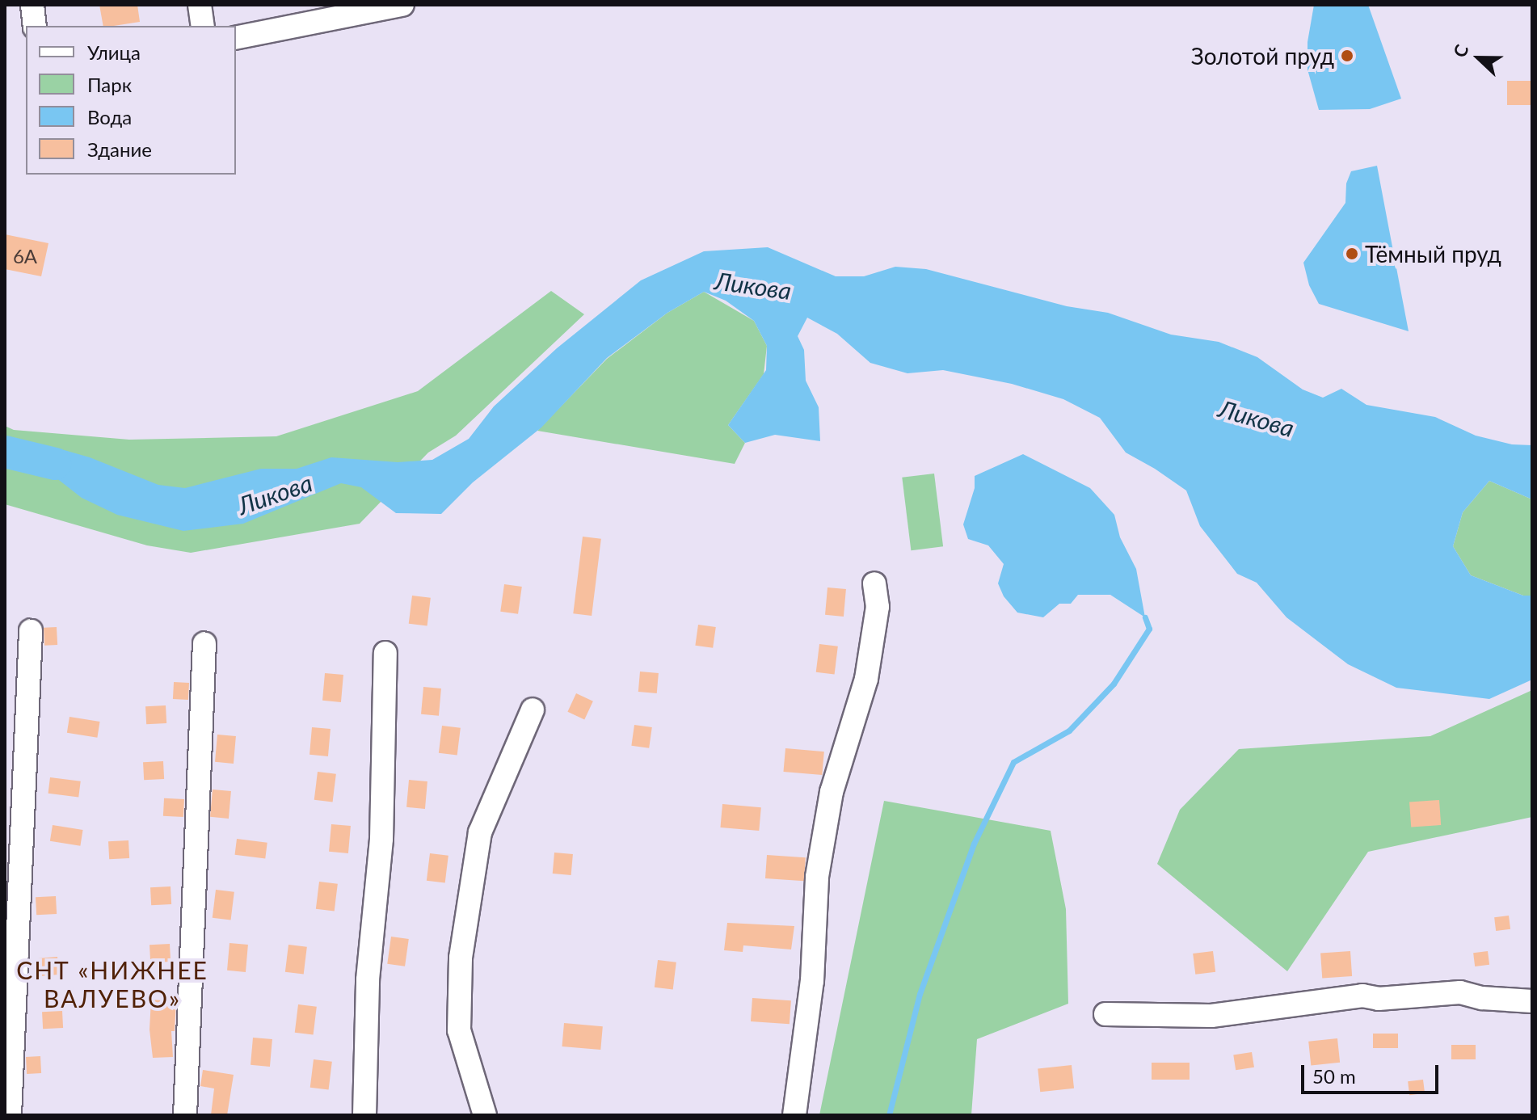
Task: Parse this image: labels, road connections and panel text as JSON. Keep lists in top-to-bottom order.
{
  "districts": ["СНТ «НИЖНЕЕ ВАЛУЕВО»"],
  "water": ["Ликова"],
  "places": ["Золотой пруд", "Тёмный пруд"],
  "house_numbers": ["6А"],
  "legend": [
    "Улица",
    "Парк",
    "Вода",
    "Здание"
  ],
  "scale_bar": "50 m",
  "north": "left"
}
